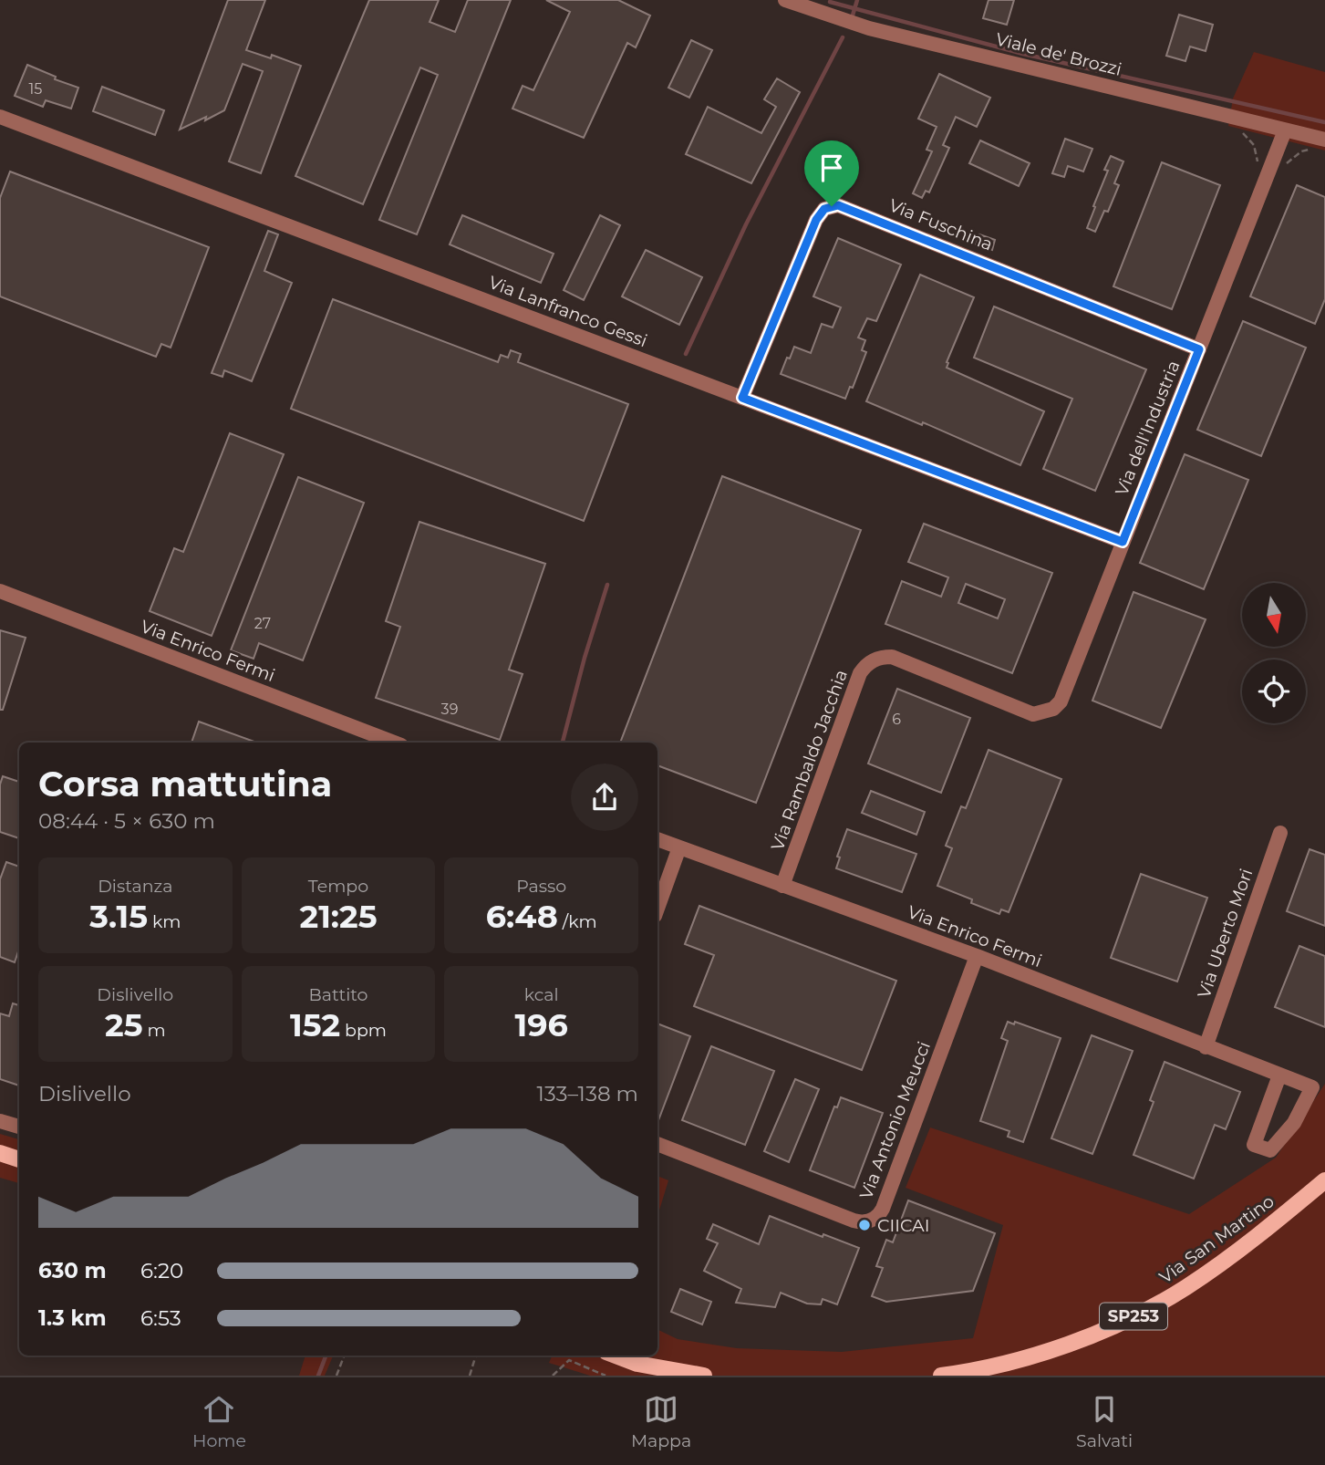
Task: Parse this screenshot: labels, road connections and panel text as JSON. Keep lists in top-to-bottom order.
{
  "streets": {
    "main road": ["Via San Martino", "SP253"],
    "street": [
      "Viale de' Brozzi",
      "Via Fuschina",
      "Via Lanfranco Gessi",
      "Via dell'Industria",
      "Via Enrico Fermi",
      "Via Rambaldo Jacchia",
      "Via Uberto Mori",
      "Via Antonio Meucci"
    ]
  },
  "crossings": [
    ["Viale de' Brozzi", "Via dell'Industria"],
    ["Via Fuschina", "Via Lanfranco Gessi"],
    ["Via Fuschina", "Via dell'Industria"],
    ["Via Lanfranco Gessi", "Via dell'Industria"],
    ["Via dell'Industria", "Via Rambaldo Jacchia"],
    ["Via Enrico Fermi", "Via Rambaldo Jacchia"],
    ["Via Enrico Fermi", "Via Uberto Mori"],
    ["Via Enrico Fermi", "Via Antonio Meucci"]
  ],
  "places": ["CIICAI"],
  "house_numbers": [
    "15",
    "27",
    "39",
    "6"
  ],
  "north": "bottom",
  "page": {
    "heading": ["Corsa mattutina", "08:44 · 5 × 630 m"],
    "stats": [
      ["Distanza", "3.15 km"],
      ["Tempo", "21:25"],
      ["Passo", "6:48 /km"],
      ["Dislivello", "25 m"],
      ["Battito", "152 bpm"],
      ["kcal", "196"]
    ],
    "chart": ["Dislivello", "133–138 m"],
    "list": [
      {
        "name": "630 m",
        "note": "6:20"
      },
      {
        "name": "1.3 km",
        "note": "6:53"
      }
    ],
    "tabs": ["Home", "Mappa", "Salvati"]
  }
}
